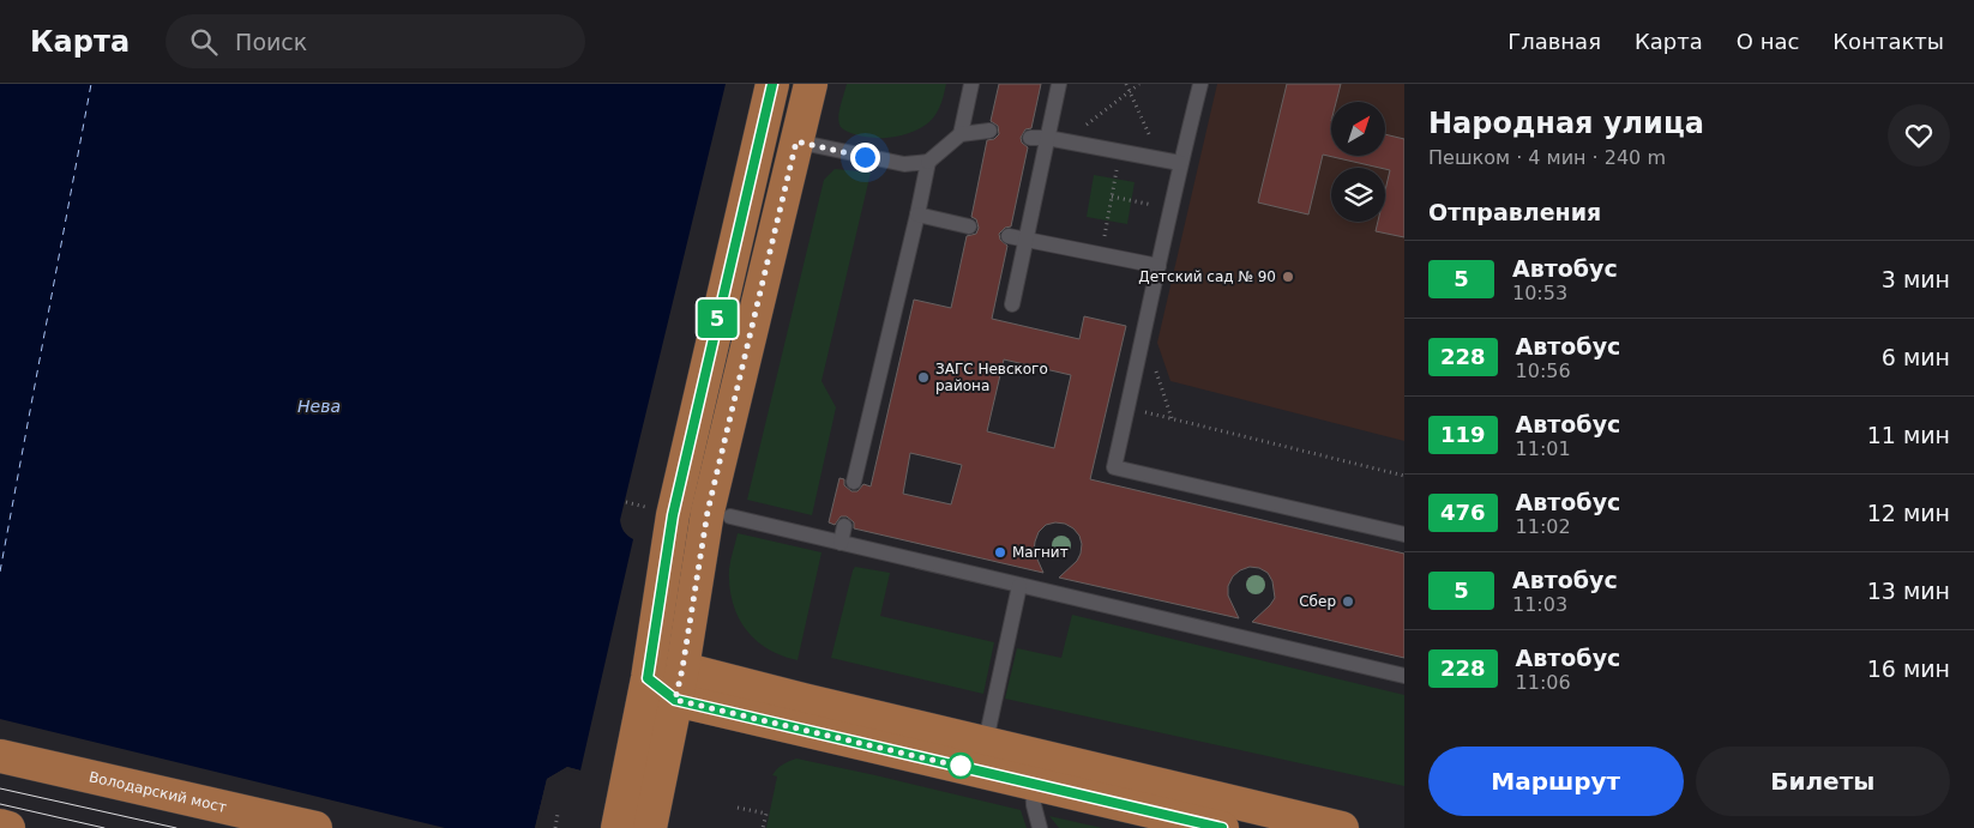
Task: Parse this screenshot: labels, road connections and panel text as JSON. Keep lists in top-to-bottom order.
{
  "streets": {
    "main road": ["Володарский мост"]
  },
  "water": ["Нева"],
  "places": [
    "Детский сад № 90",
    "ЗАГС Невского района",
    "Магнит",
    "Сбер"
  ],
  "lines": ["bus line 5"],
  "north": "top right",
  "page": {
    "header": "Карта",
    "search": "Поиск",
    "nav": [
      "Главная",
      "Карта",
      "О нас",
      "Контакты"
    ],
    "on_map": "5",
    "heading": [
      ["Народная улица", "Пешком · 4 мин · 240 m"],
      "Отправления"
    ],
    "list": [
      {
        "mark": "5",
        "name": "Автобус",
        "note": "10:53",
        "value": "3 мин"
      },
      {
        "mark": "228",
        "name": "Автобус",
        "note": "10:56",
        "value": "6 мин"
      },
      {
        "mark": "119",
        "name": "Автобус",
        "note": "11:01",
        "value": "11 мин"
      },
      {
        "mark": "476",
        "name": "Автобус",
        "note": "11:02",
        "value": "12 мин"
      },
      {
        "mark": "5",
        "name": "Автобус",
        "note": "11:03",
        "value": "13 мин"
      },
      {
        "mark": "228",
        "name": "Автобус",
        "note": "11:06",
        "value": "16 мин"
      }
    ],
    "buttons": ["Маршрут", "Билеты"]
  }
}
